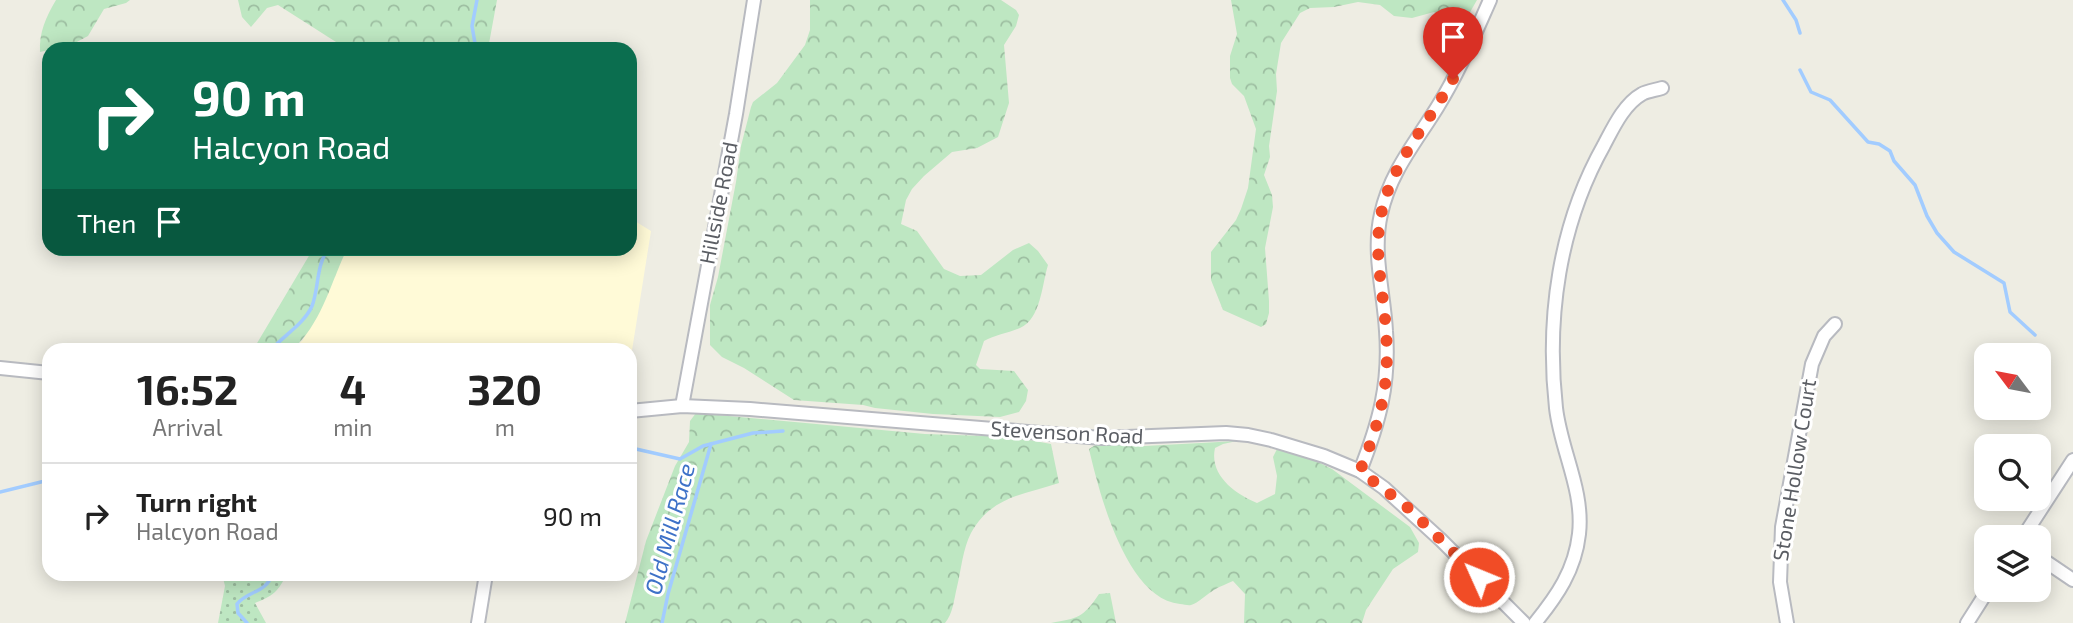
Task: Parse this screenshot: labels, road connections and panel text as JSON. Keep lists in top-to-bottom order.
{
  "streets": {
    "street": ["Hillside Road", "Stevenson Road", "Stone Hollow Court"]
  },
  "crossings": [
    ["Hillside Road", "Stevenson Road"]
  ],
  "water": ["Old Mill Race"],
  "north": "top left",
  "page": {
    "turn": ["90 m", "Halcyon Road"],
    "then": "Then",
    "eta": [
      "16:52",
      "Arrival",
      "4",
      "min",
      "320",
      "m"
    ],
    "list": [
      {
        "name": "Turn right",
        "note": "Halcyon Road",
        "value": "90 m"
      }
    ]
  }
}
